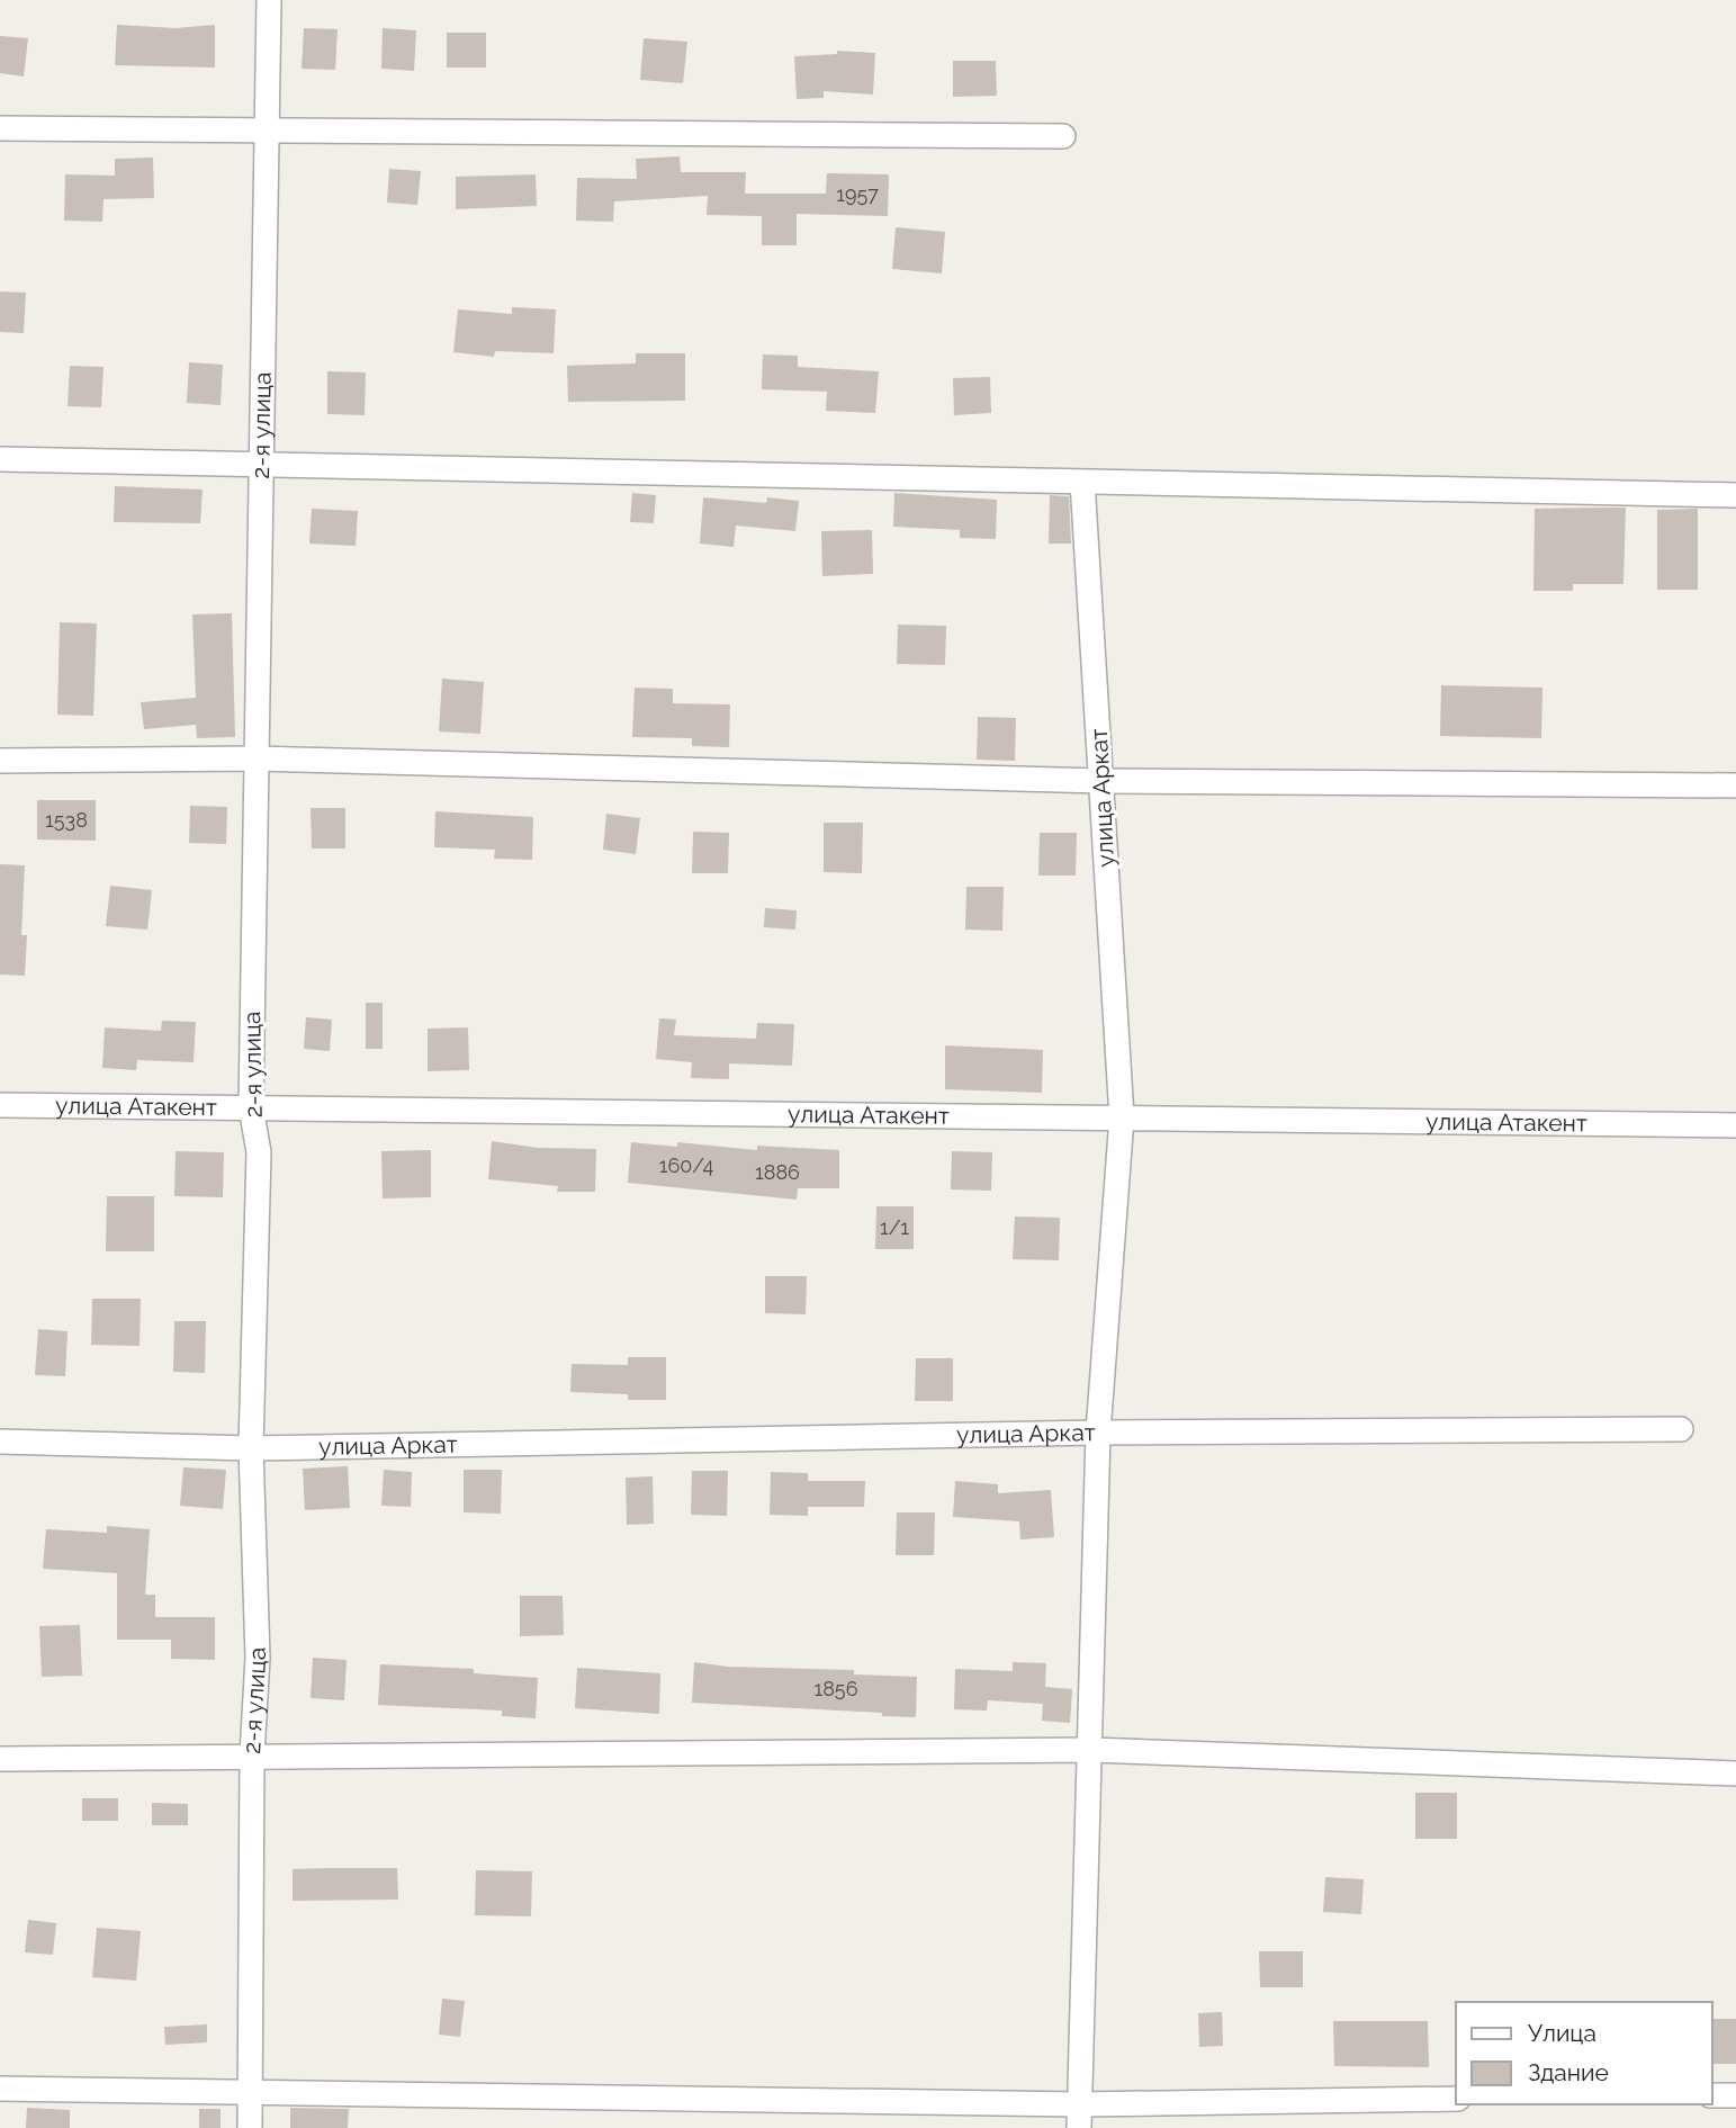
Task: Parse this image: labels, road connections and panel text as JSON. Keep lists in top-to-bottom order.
{
  "streets": {
    "street": ["2-я улица", "улица Аркат", "улица Атакент"]
  },
  "crossings": [
    ["2-я улица", "улица Аркат"],
    ["2-я улица", "улица Атакент"],
    ["улица Аркат", "улица Атакент"]
  ],
  "house_numbers": [
    "1957",
    "1538",
    "160/4",
    "1886",
    "1/1",
    "1856"
  ],
  "legend": ["Улица", "Здание"]
}
